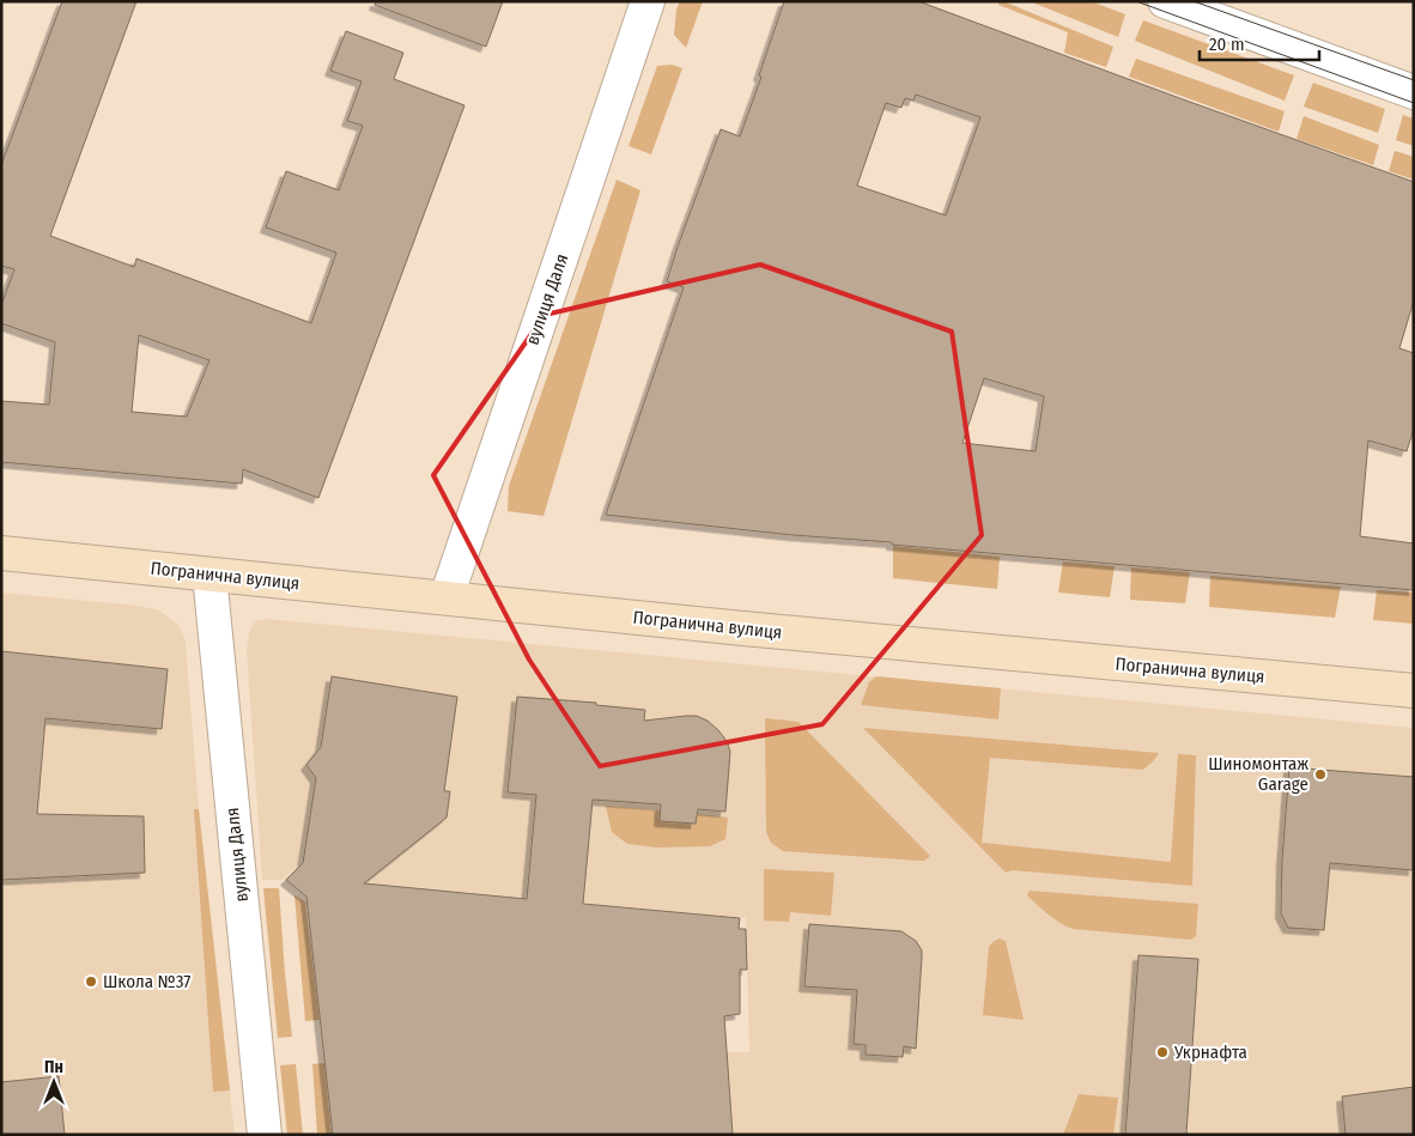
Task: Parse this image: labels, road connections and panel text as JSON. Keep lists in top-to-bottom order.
{
  "streets": {
    "main road": ["Погранична вулиця"],
    "street": ["вулиця Даля"]
  },
  "crossings": [
    ["вулиця Даля", "Погранична вулиця"]
  ],
  "places": ["Шиномонтаж Garage", "Школа №37", "Укрнафта"],
  "scale_bar": "20 m",
  "north": "top"
}
